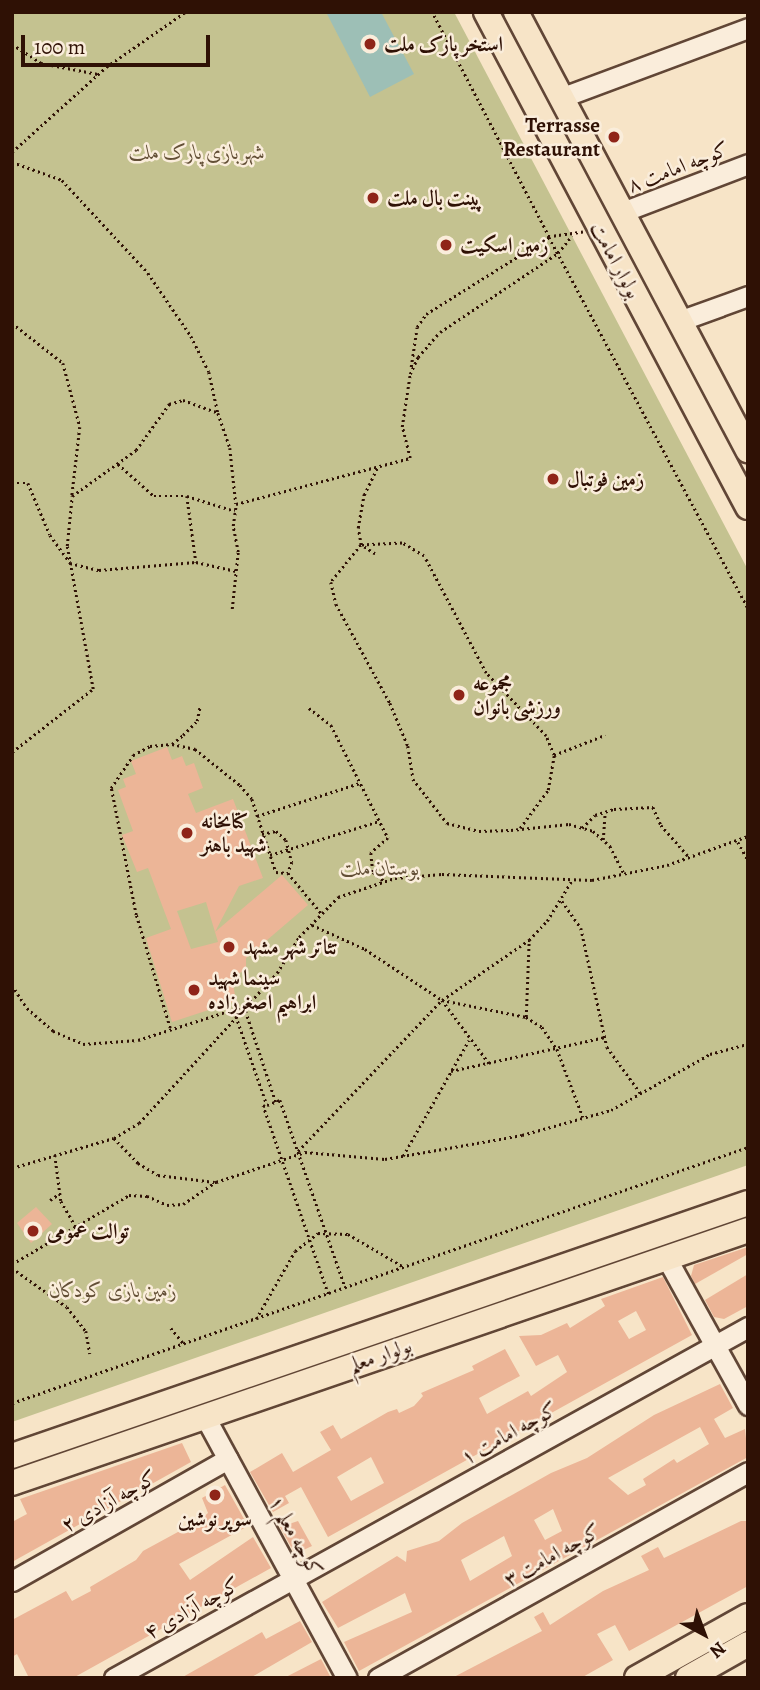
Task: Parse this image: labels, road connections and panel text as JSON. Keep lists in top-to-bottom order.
{
  "streets": {
    "main road": ["بولوار امامت", "بولوار معلم"],
    "street": [
      "کوچه امامت ۸",
      "کوچه امامت ۱",
      "کوچه آزادی ۲",
      "کوچه معلم ۱",
      "کوچه امامت ۳",
      "کوچه آزادی ۴"
    ]
  },
  "crossings": [
    ["کوچه امامت ۸", "بولوار امامت"],
    ["بولوار معلم", "کوچه معلم ۱"],
    ["کوچه امامت ۱", "کوچه معلم ۱"],
    ["کوچه امامت ۱", "کوچه آزادی ۴"],
    ["کوچه آزادی ۲", "کوچه معلم ۱"],
    ["کوچه معلم ۱", "کوچه آزادی ۴"]
  ],
  "parks": ["شهربازی پارک ملت", "بوستان ملت", "زمین بازی کودکان"],
  "places": [
    "استخر پارک ملت",
    "Terrasse Restaurant",
    "پینت بال ملت",
    "زمین اسکیت",
    "زمین فوتبال",
    "مجموعه ورزشی بانوان",
    "کتابخانه شهید باهنر",
    "تئاتر شهر مشهد",
    "سینما شهید ابراهیم اصغرزاده",
    "توالت عمومی",
    "سوپر نوشین"
  ],
  "scale_bar": "100 m",
  "north": "bottom right"
}
